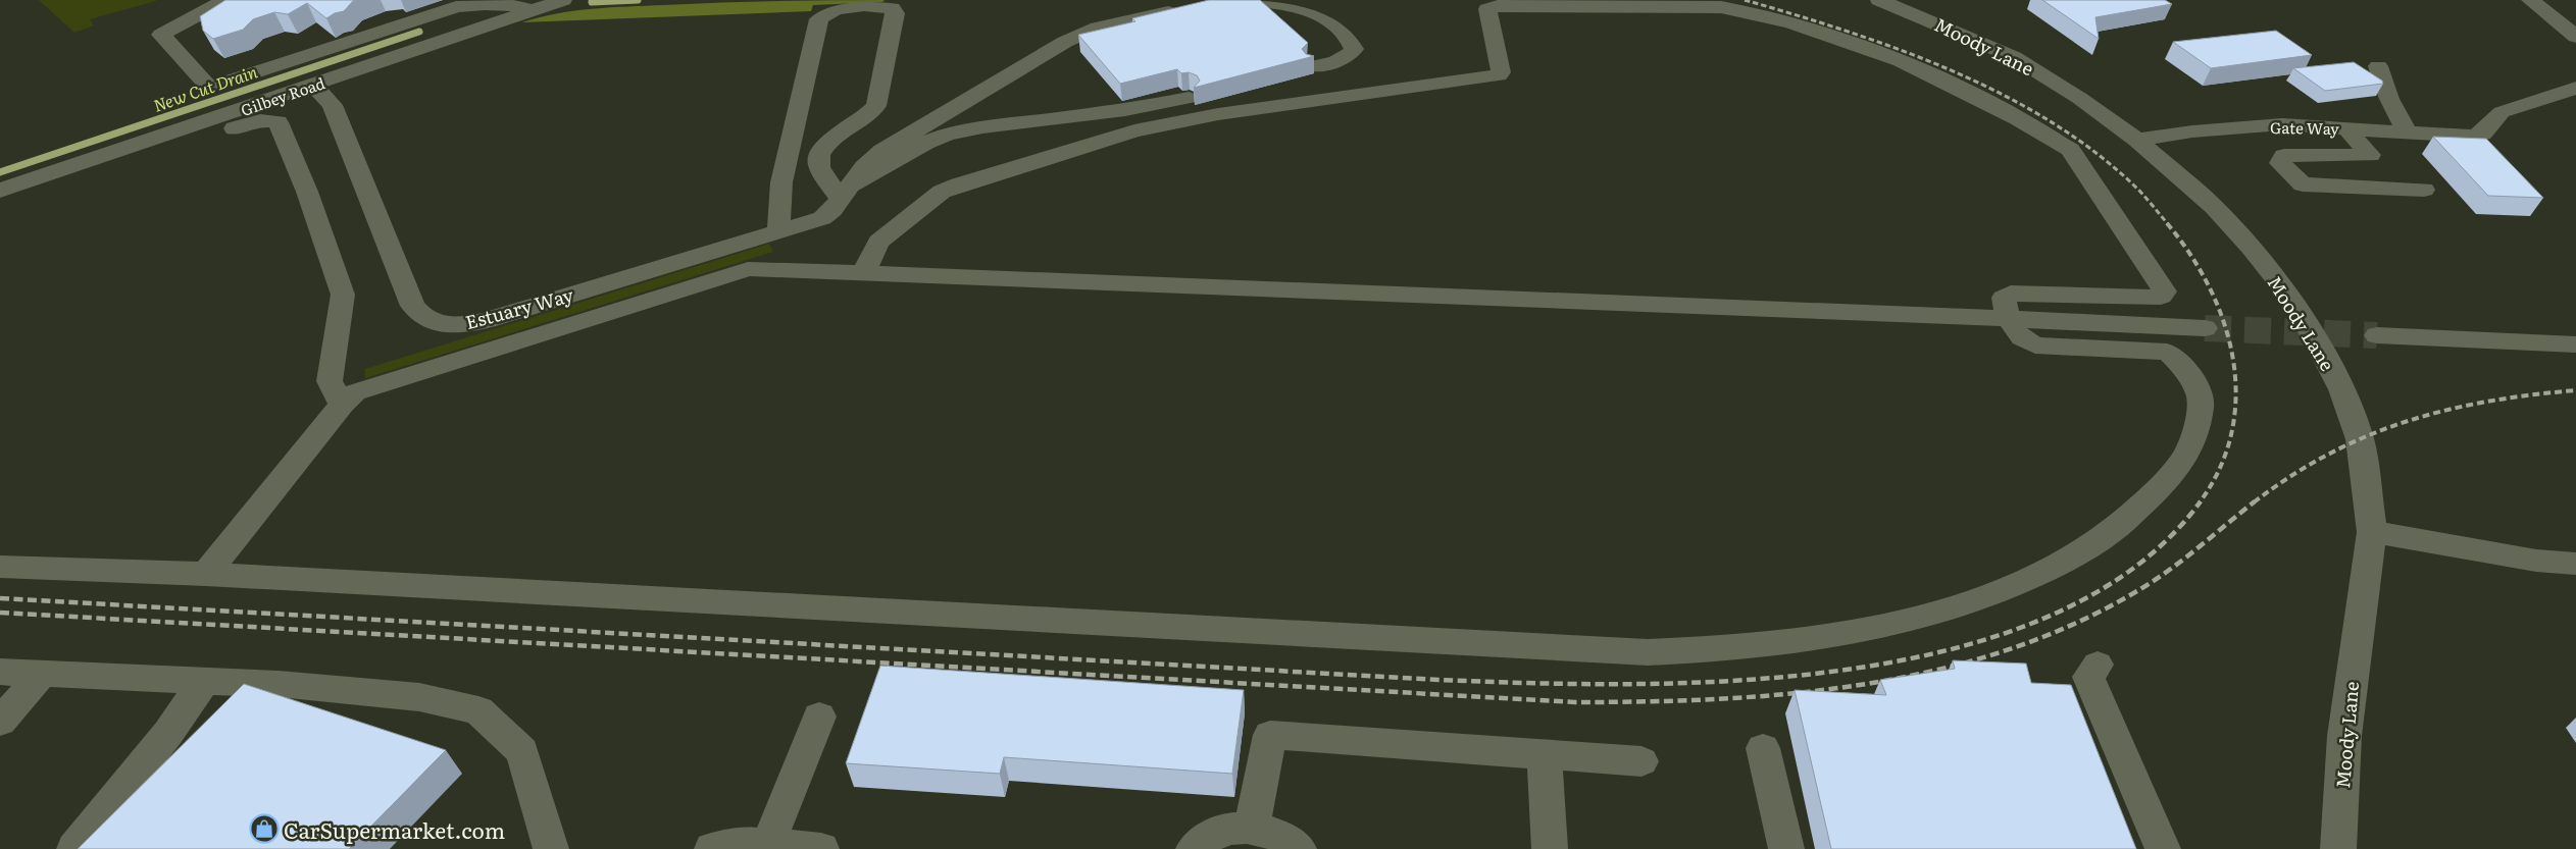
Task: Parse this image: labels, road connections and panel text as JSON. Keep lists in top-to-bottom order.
{
  "streets": {
    "street": [
      "Moody Lane",
      "Gilbey Road",
      "Gate Way",
      "Estuary Way"
    ]
  },
  "crossings": [
    ["Moody Lane", "Gate Way"],
    ["Gilbey Road", "Estuary Way"]
  ],
  "water": ["New Cut Drain"],
  "places": {
    "shop": ["CarSupermarket.com"]
  }
}
